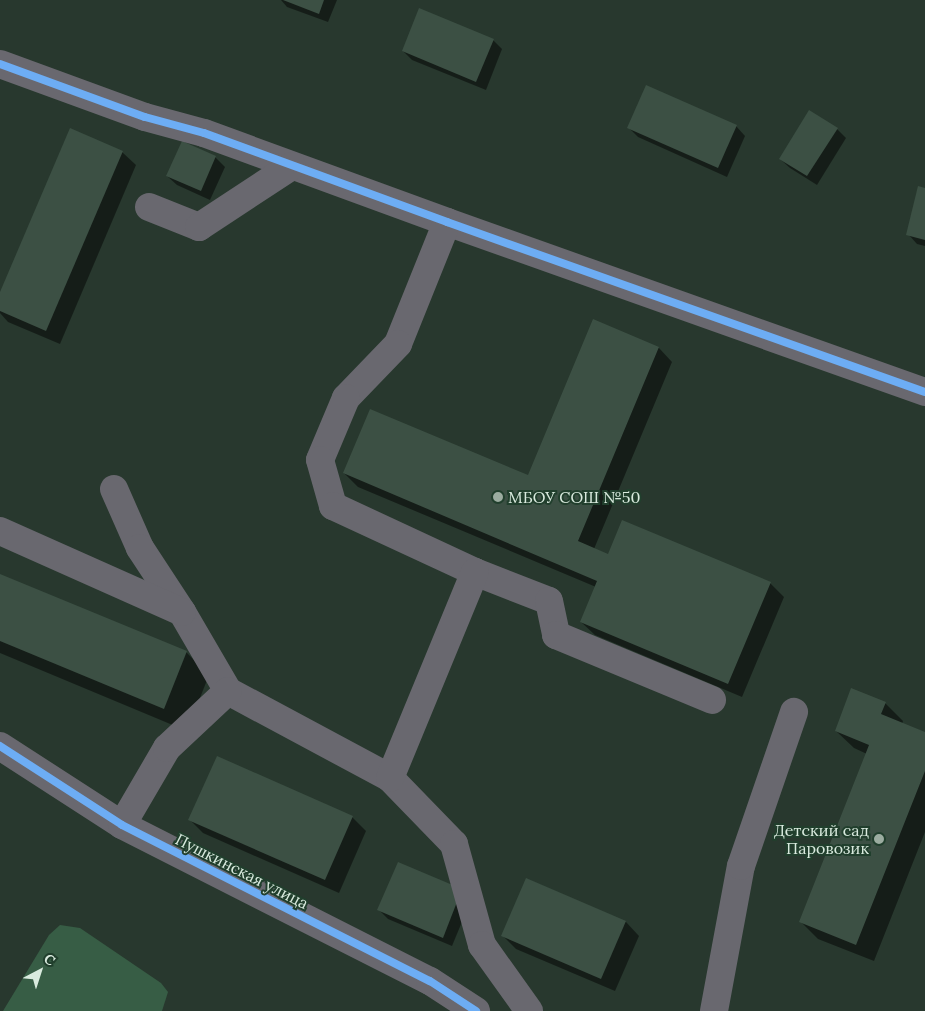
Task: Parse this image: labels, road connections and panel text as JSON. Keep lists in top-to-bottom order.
{
  "streets": {
    "street": ["Пушкинская улица"]
  },
  "places": ["МБОУ СОШ №50", "Детский сад Паровозик"],
  "north": "top right"
}
